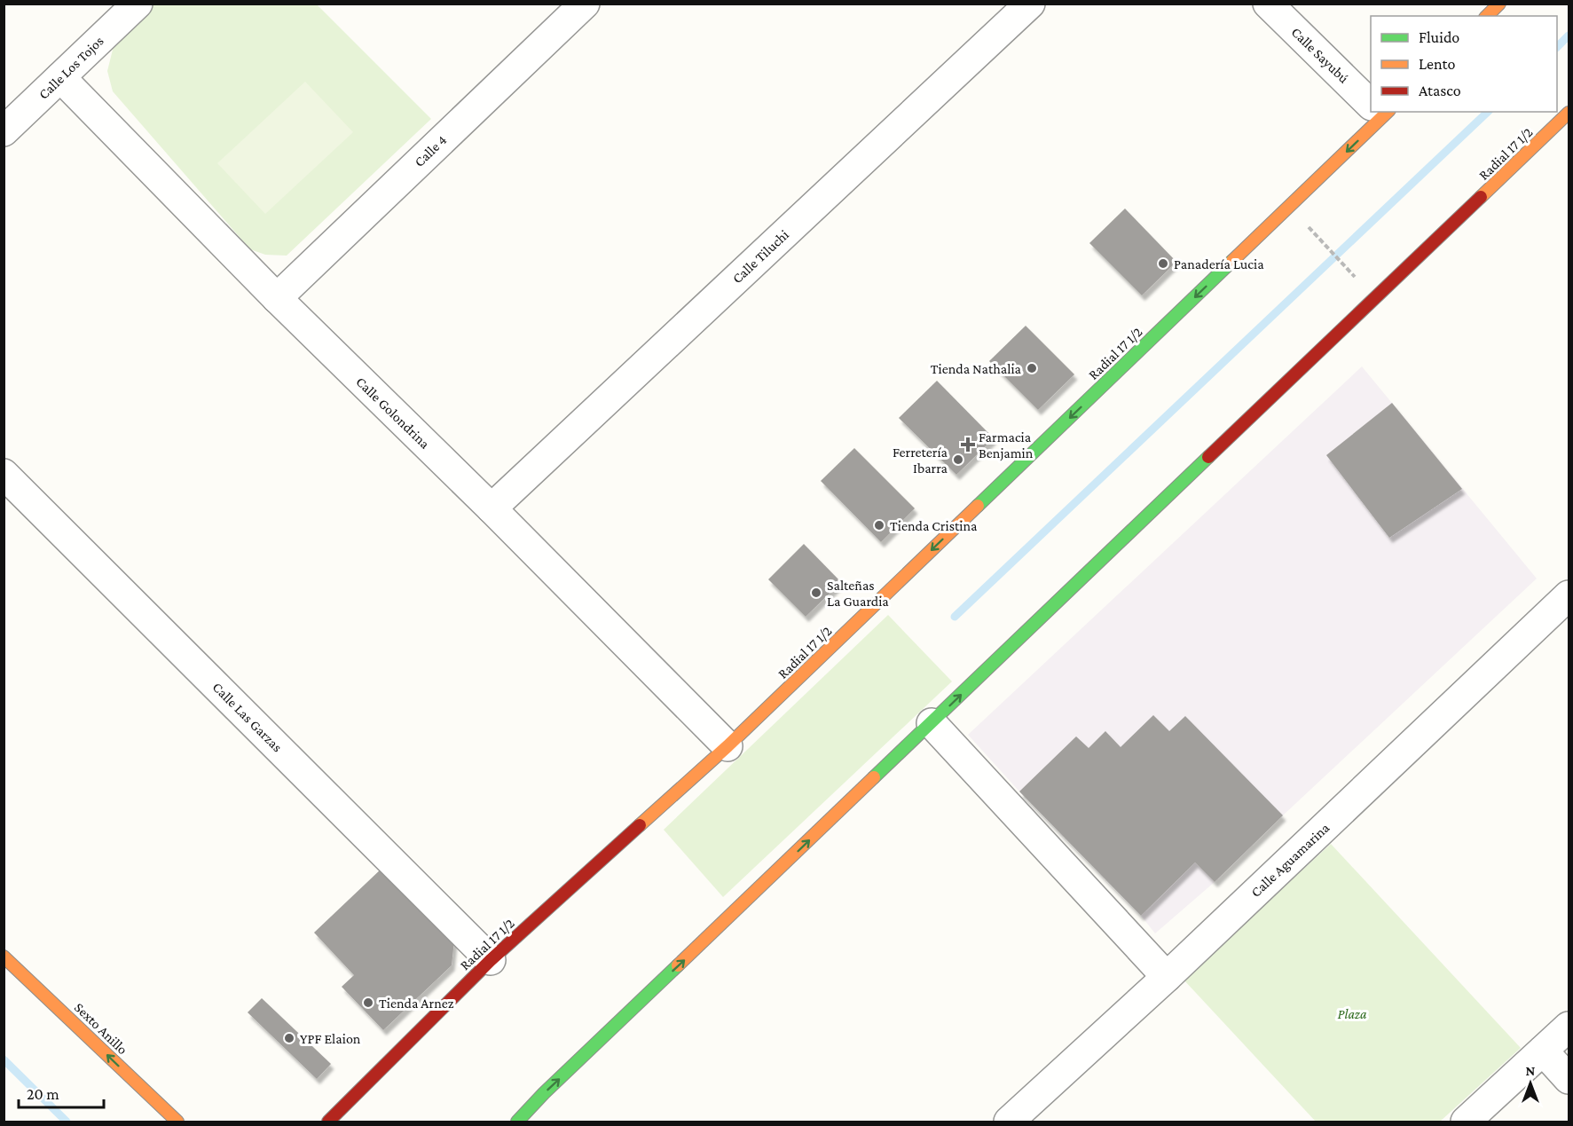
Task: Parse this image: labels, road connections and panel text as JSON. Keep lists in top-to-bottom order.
{
  "streets": {
    "main road": ["Radial 17 1/2", "Sexto Anillo"],
    "street": [
      "Calle Sayubú",
      "Calle Los Tojos",
      "Calle 4",
      "Calle Tiluchi",
      "Calle Golondrina",
      "Calle Las Garzas",
      "Calle Aguamarina"
    ]
  },
  "crossings": [
    ["Calle Los Tojos", "Calle Golondrina"],
    ["Calle 4", "Calle Golondrina"],
    ["Radial 17 1/2", "Calle Golondrina"],
    ["Radial 17 1/2", "Calle Las Garzas"],
    ["Calle Tiluchi", "Calle Golondrina"]
  ],
  "one_way": ["Sexto Anillo"],
  "parks": ["Plaza"],
  "places": {
    "other": [
      "Panadería Lucia",
      "Tienda Nathalia",
      "Ferretería Ibarra",
      "Tienda Cristina",
      "Salteñas La Guardia",
      "Tienda Arnez",
      "YPF Elaion"
    ],
    "health": ["Farmacia Benjamin"]
  },
  "legend": ["Fluido", "Lento", "Atasco"],
  "scale_bar": "20 m",
  "north": "top"
}
